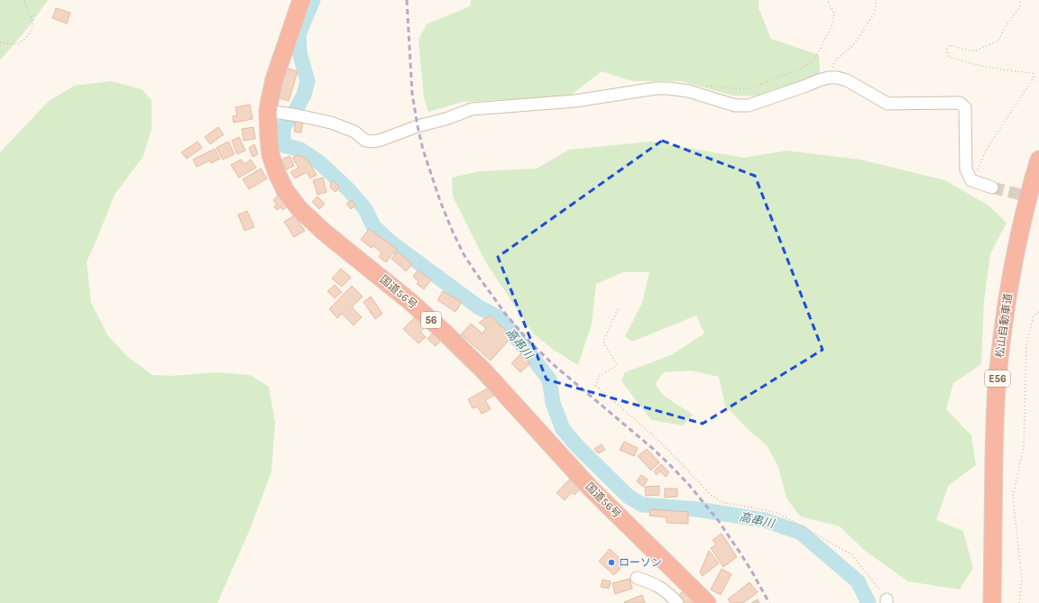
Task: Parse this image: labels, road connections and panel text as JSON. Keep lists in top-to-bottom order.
{
  "streets": {
    "highway": [
      "国道56号",
      "56",
      "松山自動車道",
      "E56"
    ]
  },
  "water": ["高串川"],
  "places": ["ローソン"]
}
